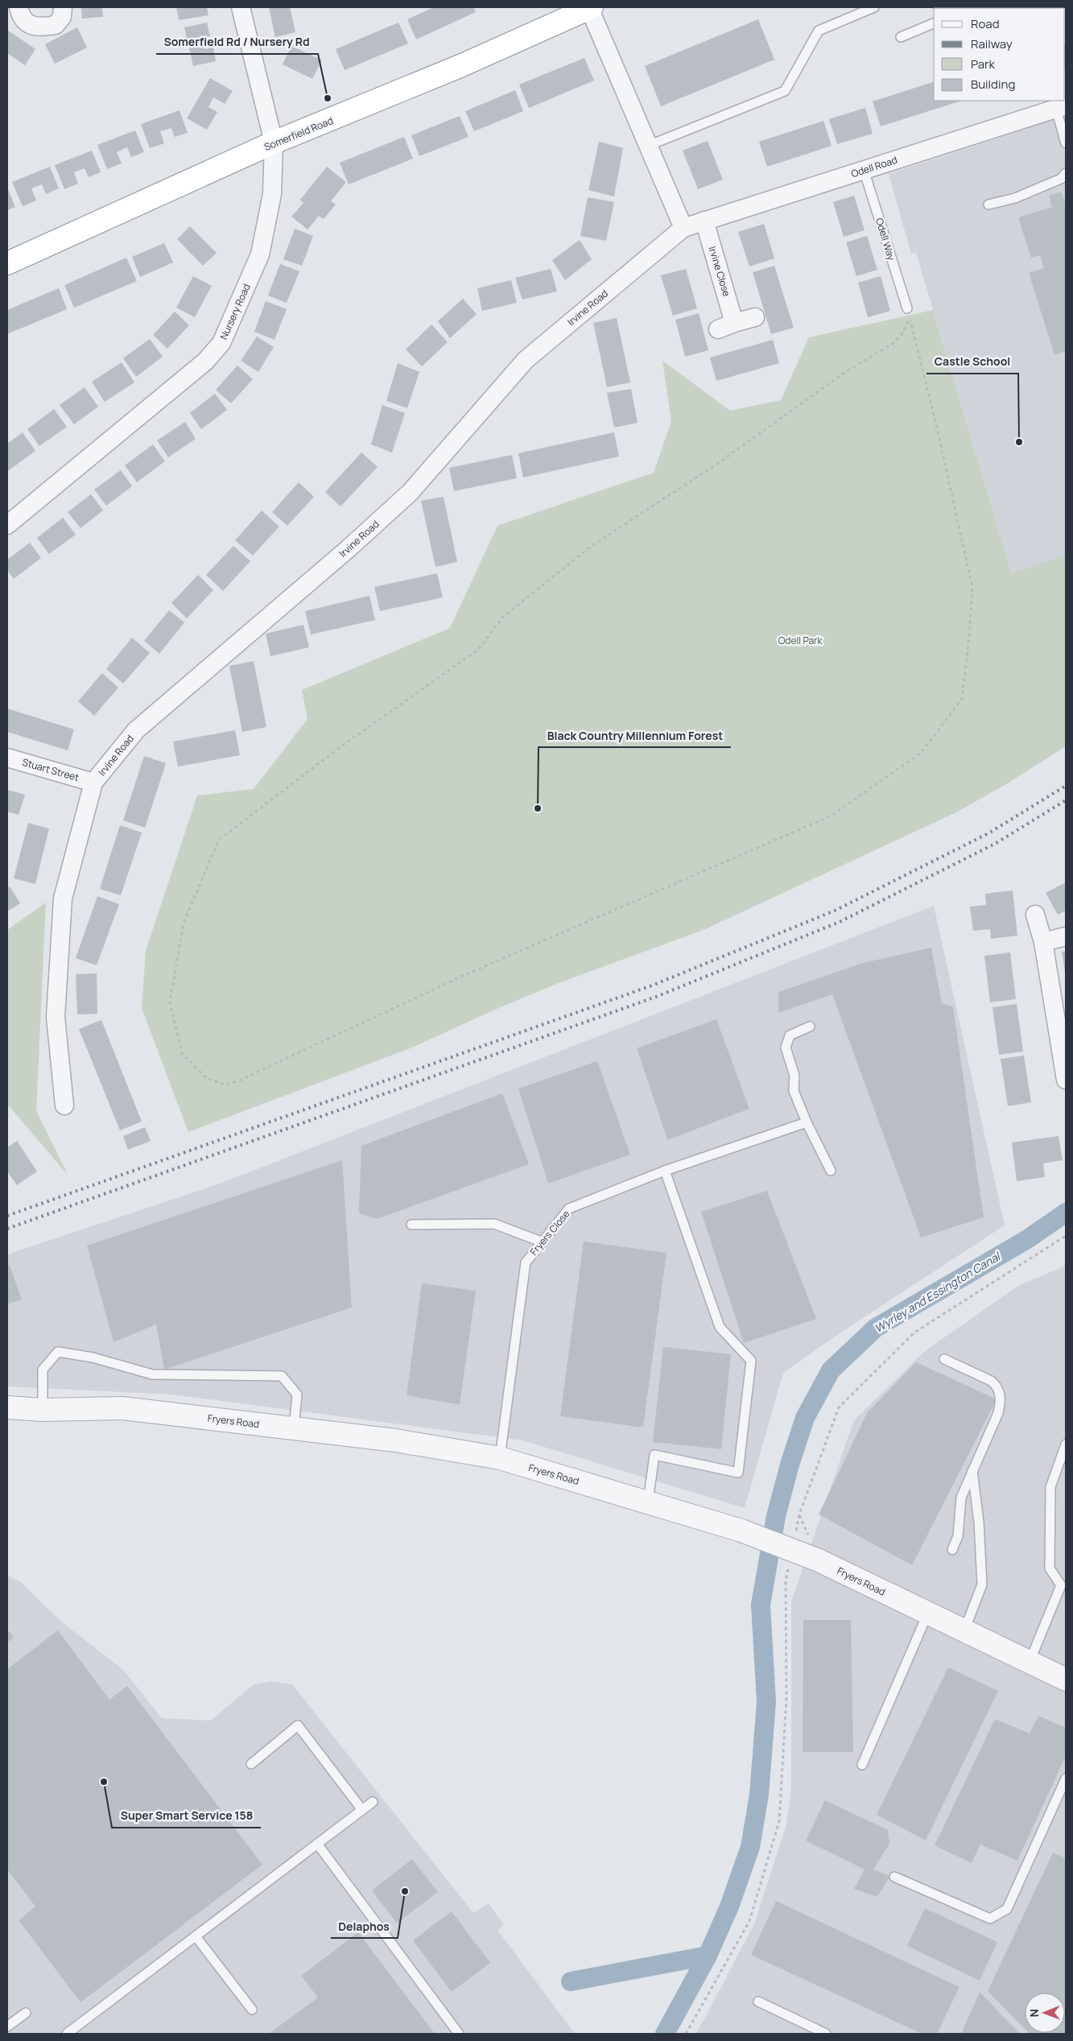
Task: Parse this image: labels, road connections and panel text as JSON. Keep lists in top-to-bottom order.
{
  "streets": {
    "highway": ["Somerfield Road"],
    "street": [
      "Odell Road",
      "Irvine Close",
      "Irvine Road",
      "Nursery Road",
      "Stuart Street",
      "Fryers Road"
    ],
    "lane": ["Odell Way", "Fryers Close"]
  },
  "crossings": [
    ["Somerfield Road", "Nursery Road"],
    ["Odell Road", "Odell Way"],
    ["Odell Road", "Irvine Close"],
    ["Odell Road", "Irvine Road"],
    ["Irvine Road", "Stuart Street"],
    ["Fryers Close", "Fryers Road"]
  ],
  "water": ["Wyrley and Essington Canal"],
  "parks": ["Odell Park"],
  "places": [
    "Somerfield Rd / Nursery Rd",
    "Castle School",
    "Black Country Millennium Forest",
    "Super Smart Service 158",
    "Delaphos"
  ],
  "legend": [
    "Road",
    "Railway",
    "Park",
    "Building"
  ],
  "north": "left"
}
